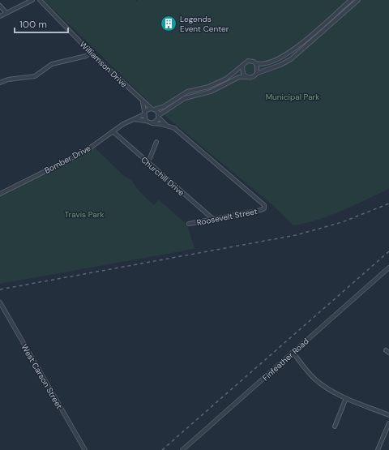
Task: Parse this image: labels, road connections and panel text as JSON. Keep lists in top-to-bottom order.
{
  "streets": {
    "street": [
      "Williamson Drive",
      "Bomber Drive",
      "Churchill Drive",
      "Roosevelt Street",
      "Finfeather Road",
      "West Carson Street"
    ]
  },
  "crossings": [
    ["Williamson Drive", "Bomber Drive"],
    ["Bomber Drive", "Churchill Drive"],
    ["Churchill Drive", "Roosevelt Street"]
  ],
  "parks": ["Municipal Park", "Travis Park"],
  "places": {
    "building": ["Legends Event Center"]
  },
  "scale_bar": "100 m"
}
